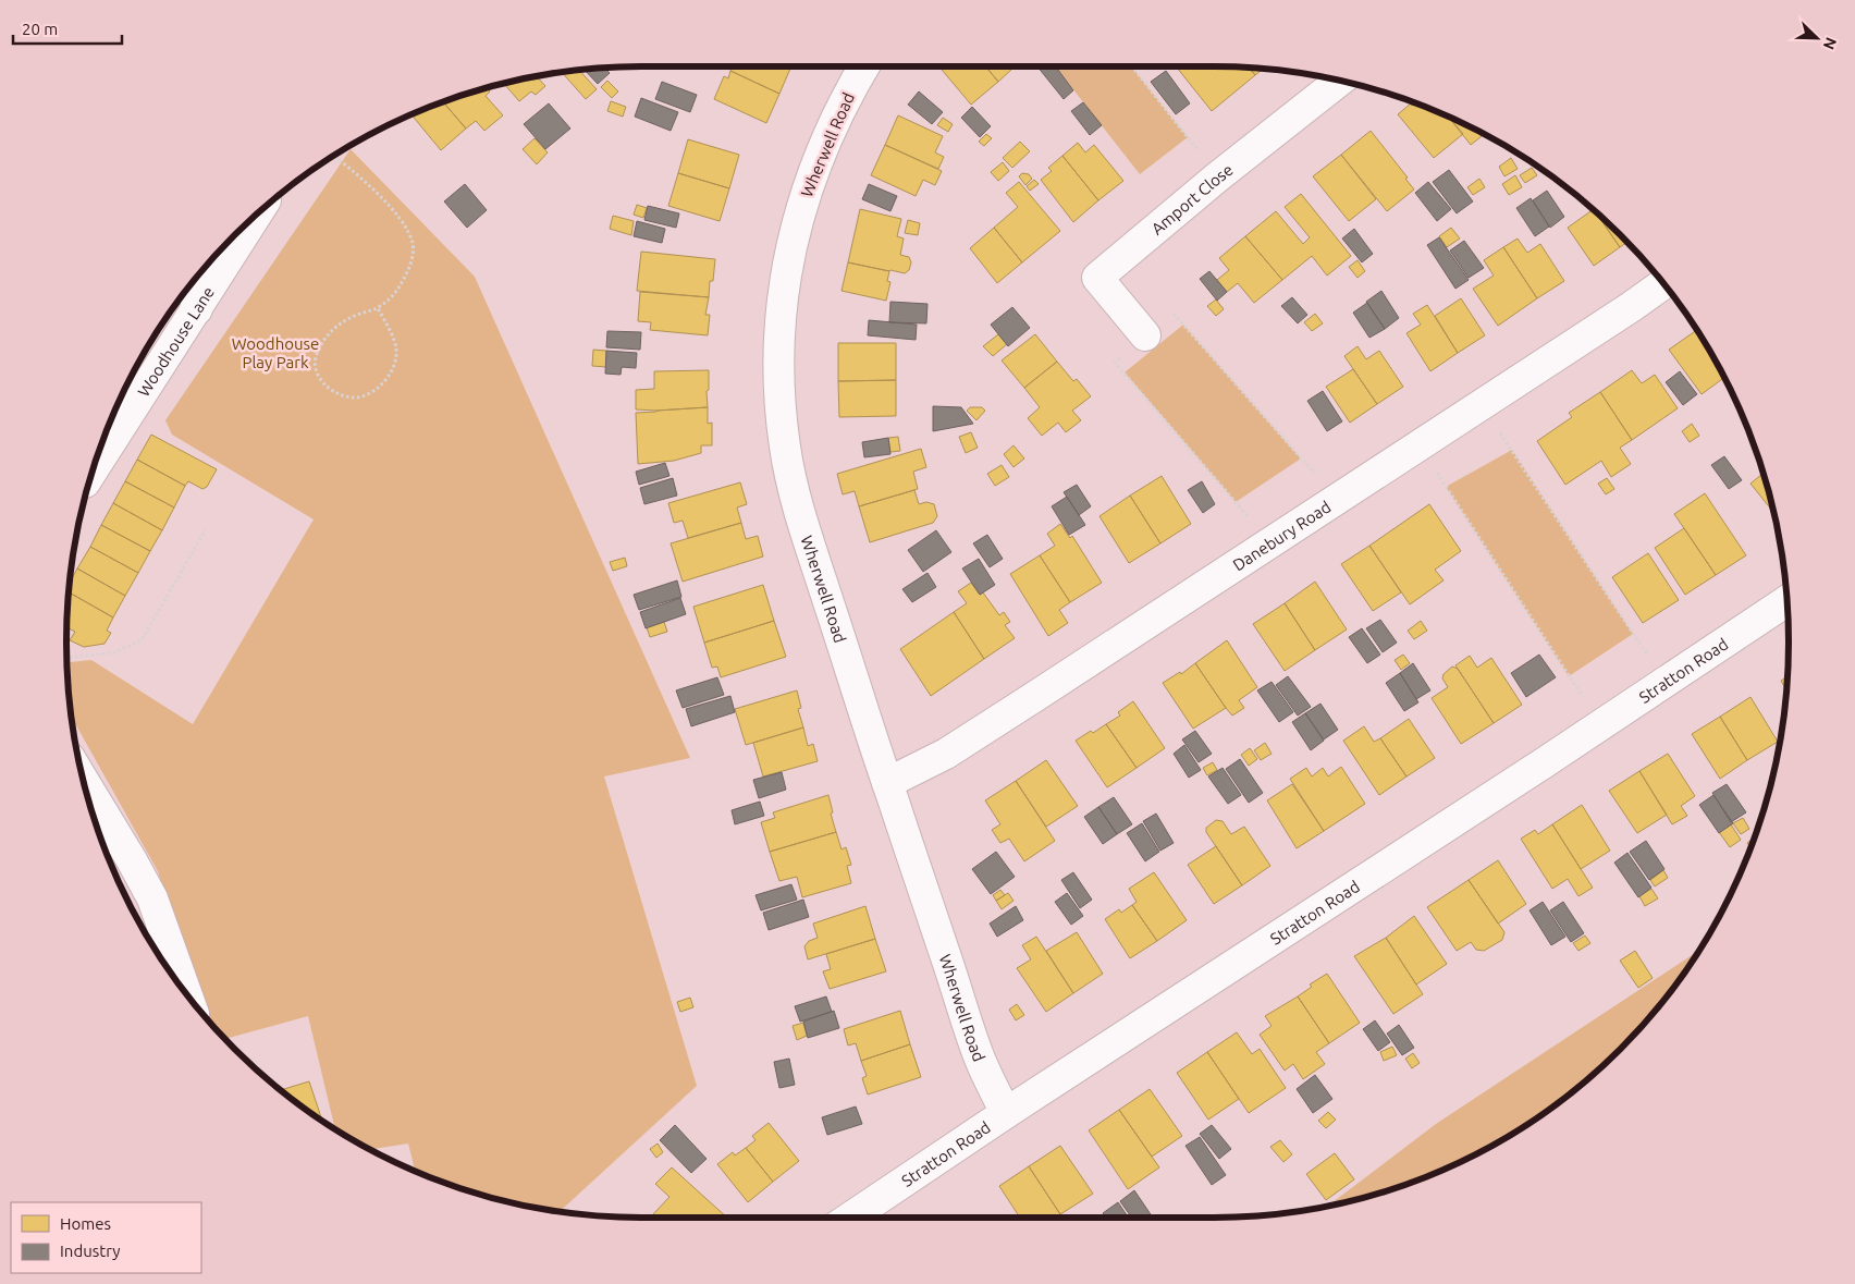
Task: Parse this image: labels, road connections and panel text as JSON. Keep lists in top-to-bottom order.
{
  "streets": {
    "street": [
      "Wherwell Road",
      "Amport Close",
      "Woodhouse Lane",
      "Danebury Road",
      "Stratton Road"
    ]
  },
  "crossings": [
    ["Wherwell Road", "Danebury Road"],
    ["Wherwell Road", "Stratton Road"]
  ],
  "parks": ["Woodhouse Play Park"],
  "legend": ["Homes", "Industry"],
  "scale_bar": "20 m",
  "north": "bottom right"
}
